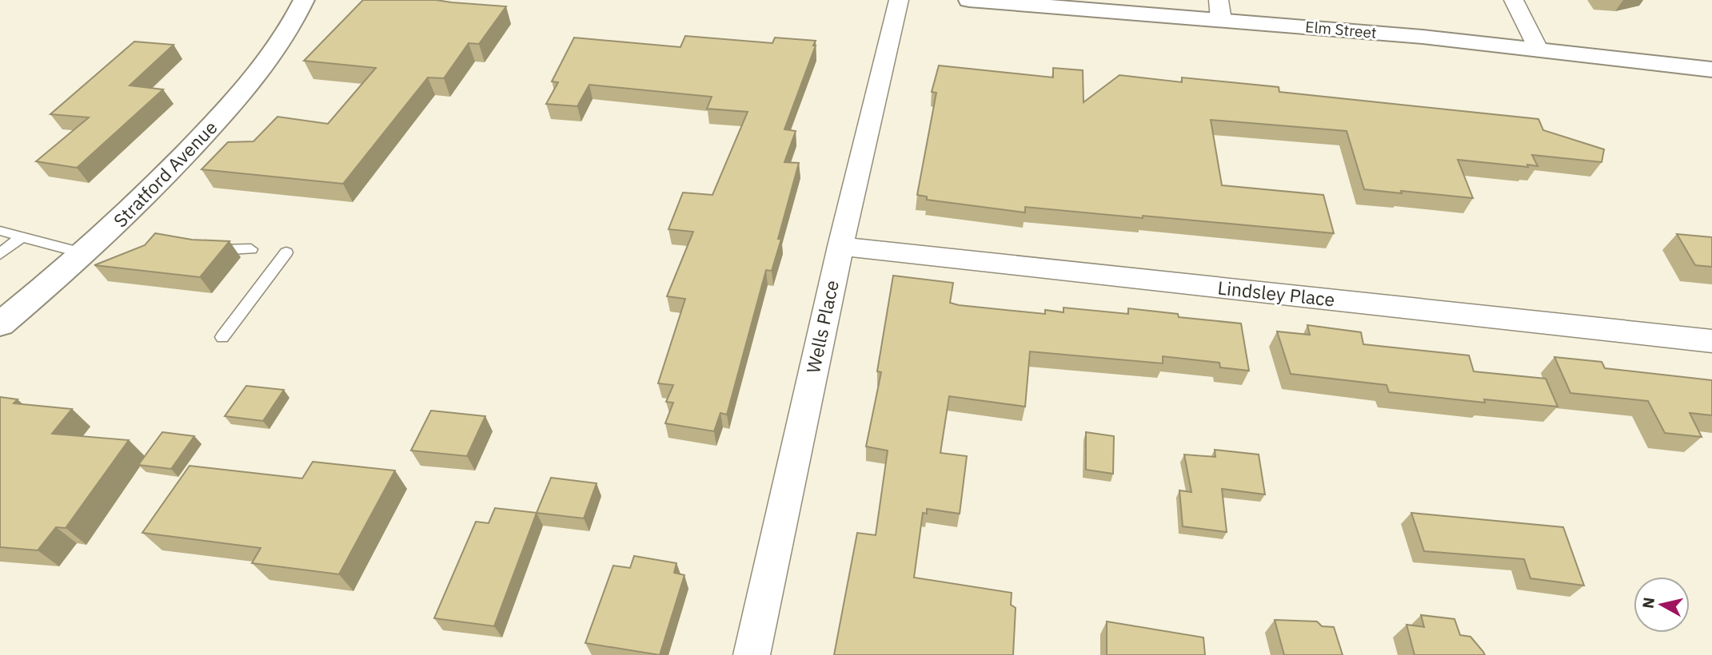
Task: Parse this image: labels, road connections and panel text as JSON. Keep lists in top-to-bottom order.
{
  "streets": {
    "street": [
      "Elm Street",
      "Stratford Avenue",
      "Lindsley Place",
      "Wells Place"
    ]
  },
  "crossings": [
    ["Lindsley Place", "Wells Place"]
  ],
  "north": "left"
}
